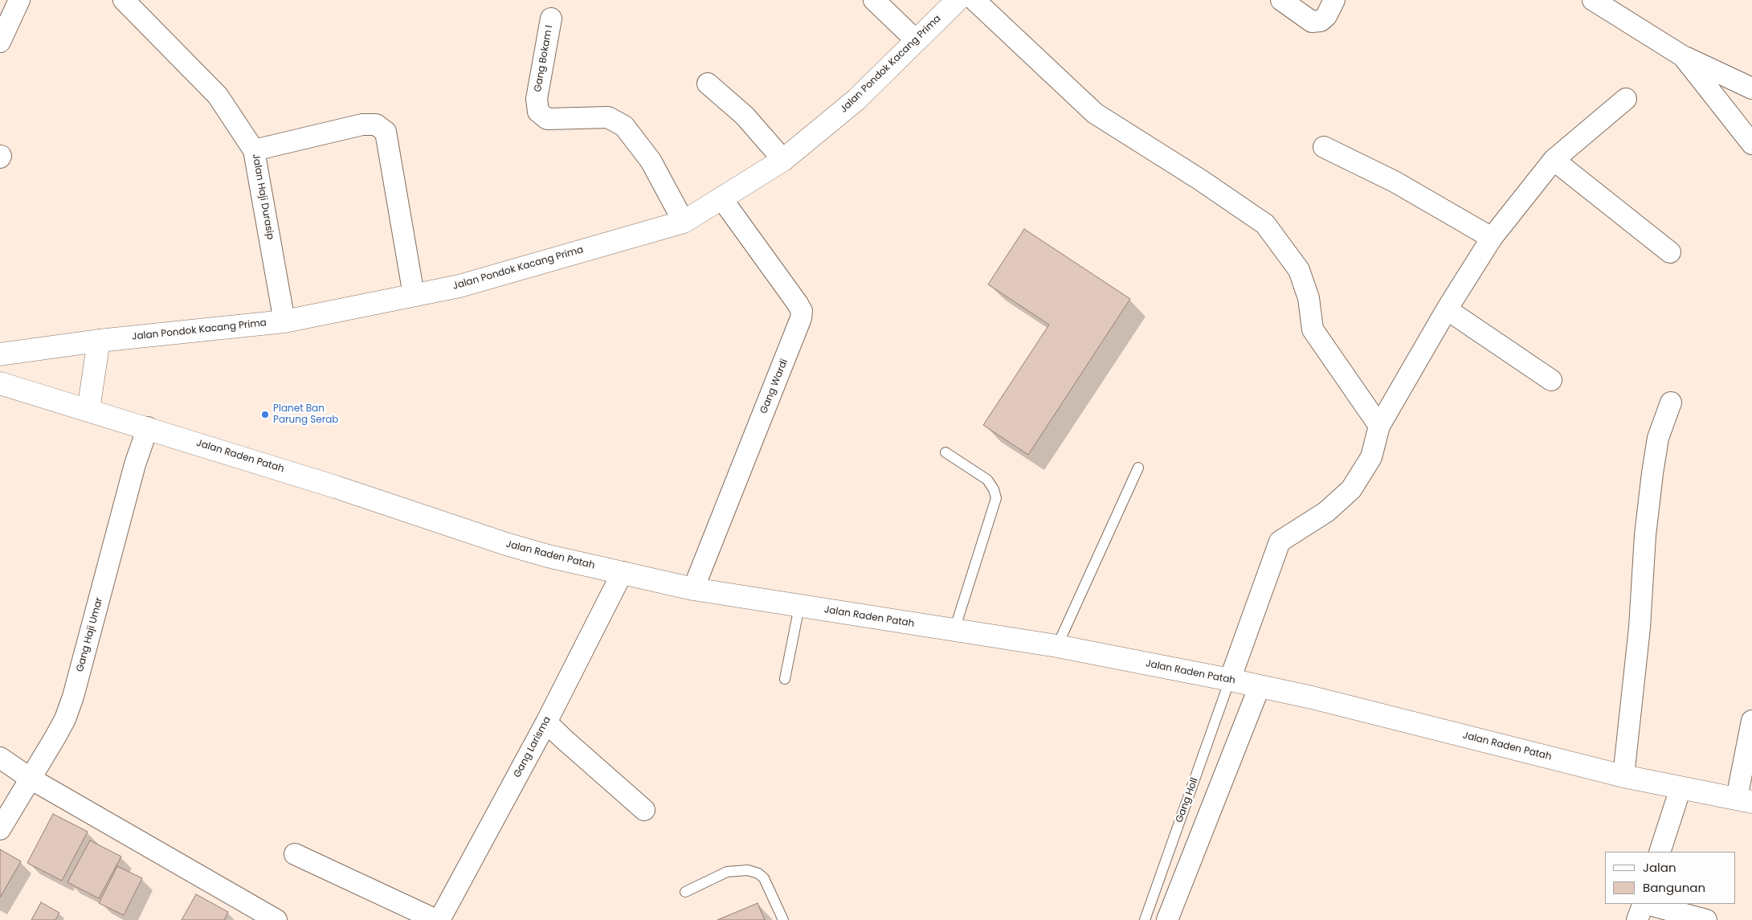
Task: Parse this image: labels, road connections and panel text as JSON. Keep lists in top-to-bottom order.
{
  "streets": {
    "main road": ["Jalan Pondok Kacang Prima", "Jalan Raden Patah"],
    "street": [
      "Gang Bokam I",
      "Jalan Haji Durasip",
      "Gang Wardi",
      "Gang Haji Umar",
      "Gang Larisma"
    ],
    "lane": ["Gang Holl"]
  },
  "crossings": [
    ["Gang Bokam I", "Jalan Pondok Kacang Prima"],
    ["Jalan Pondok Kacang Prima", "Jalan Haji Durasip"],
    ["Jalan Pondok Kacang Prima", "Gang Wardi"],
    ["Gang Wardi", "Jalan Raden Patah"],
    ["Jalan Raden Patah", "Gang Haji Umar"],
    ["Jalan Raden Patah", "Gang Larisma"],
    ["Jalan Raden Patah", "Gang Holl"]
  ],
  "places": ["Planet Ban Parung Serab"],
  "legend": ["Jalan", "Bangunan"]
}
